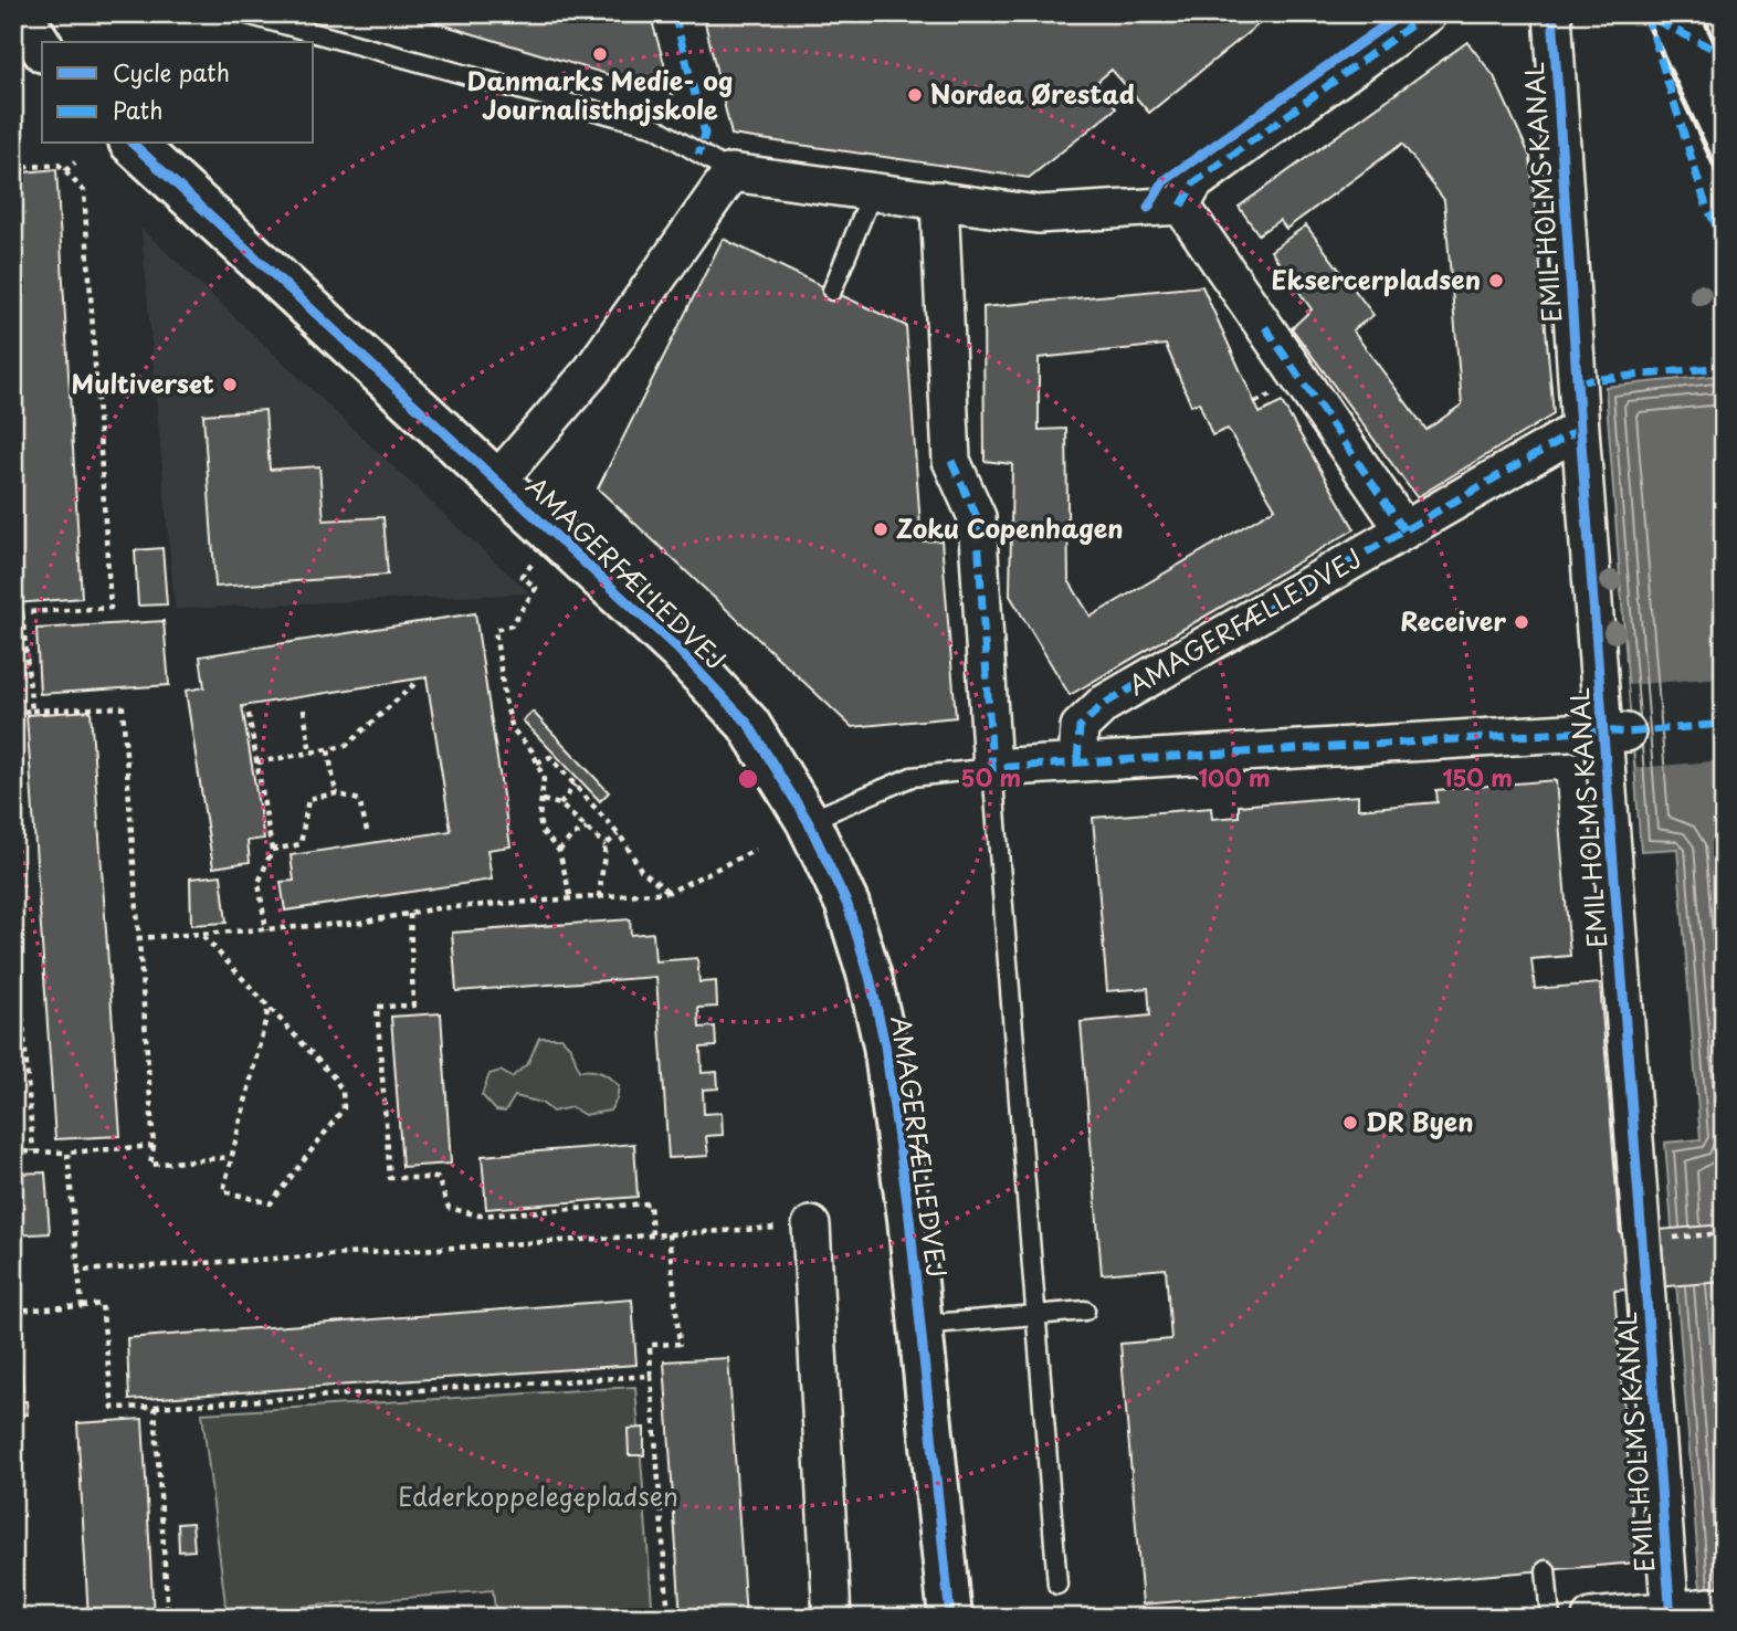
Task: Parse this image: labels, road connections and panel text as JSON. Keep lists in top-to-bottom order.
{
  "streets": {
    "street": ["EMIL HOLMS KANAL", "AMAGERFÆLLEDVEJ"]
  },
  "crossings": [
    ["EMIL HOLMS KANAL", "AMAGERFÆLLEDVEJ"]
  ],
  "parks": ["Edderkoppelegepladsen"],
  "places": [
    "Danmarks Medie- og Journalisthøjskole",
    "Nordea Ørestad",
    "Eksercerpladsen",
    "Multiverset",
    "Zoku Copenhagen",
    "Receiver",
    "DR Byen"
  ],
  "legend": ["Cycle path", "Path"],
  "rings": ["50 m", "100 m", "150 m"]
}
